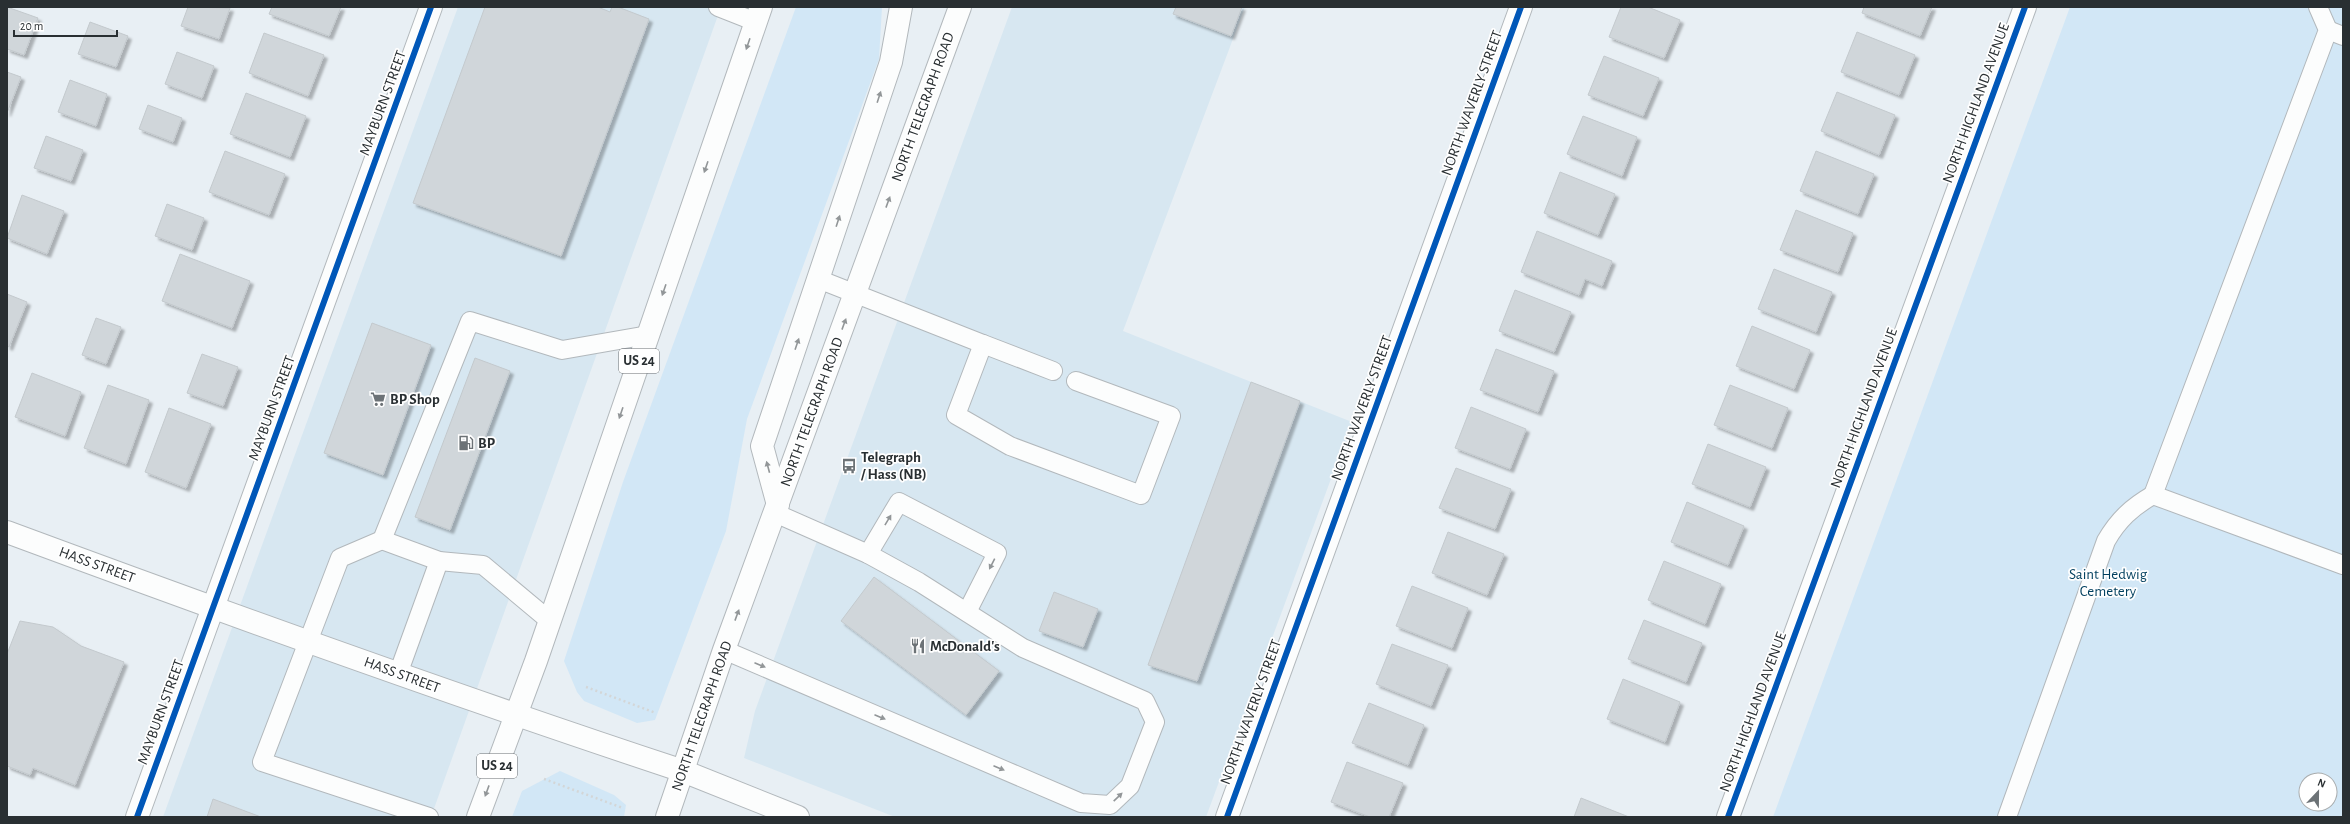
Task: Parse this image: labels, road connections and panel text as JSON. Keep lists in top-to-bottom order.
{
  "streets": {
    "street": [
      "MAYBURN STREET",
      "NORTH WAVERLY STREET",
      "NORTH HIGHLAND AVENUE",
      "NORTH TELEGRAPH ROAD",
      "US 24",
      "HASS STREET"
    ]
  },
  "crossings": [
    ["MAYBURN STREET", "HASS STREET"],
    ["NORTH TELEGRAPH ROAD", "HASS STREET"],
    ["US 24", "HASS STREET"]
  ],
  "parks": ["Saint Hedwig Cemetery"],
  "places": {
    "supermarket": ["BP Shop"],
    "fuel station": ["BP"],
    "bus stop": ["Telegraph / Hass (NB)"],
    "restaurant": ["McDonald's"]
  },
  "scale_bar": "20 m",
  "north": "top"
}
